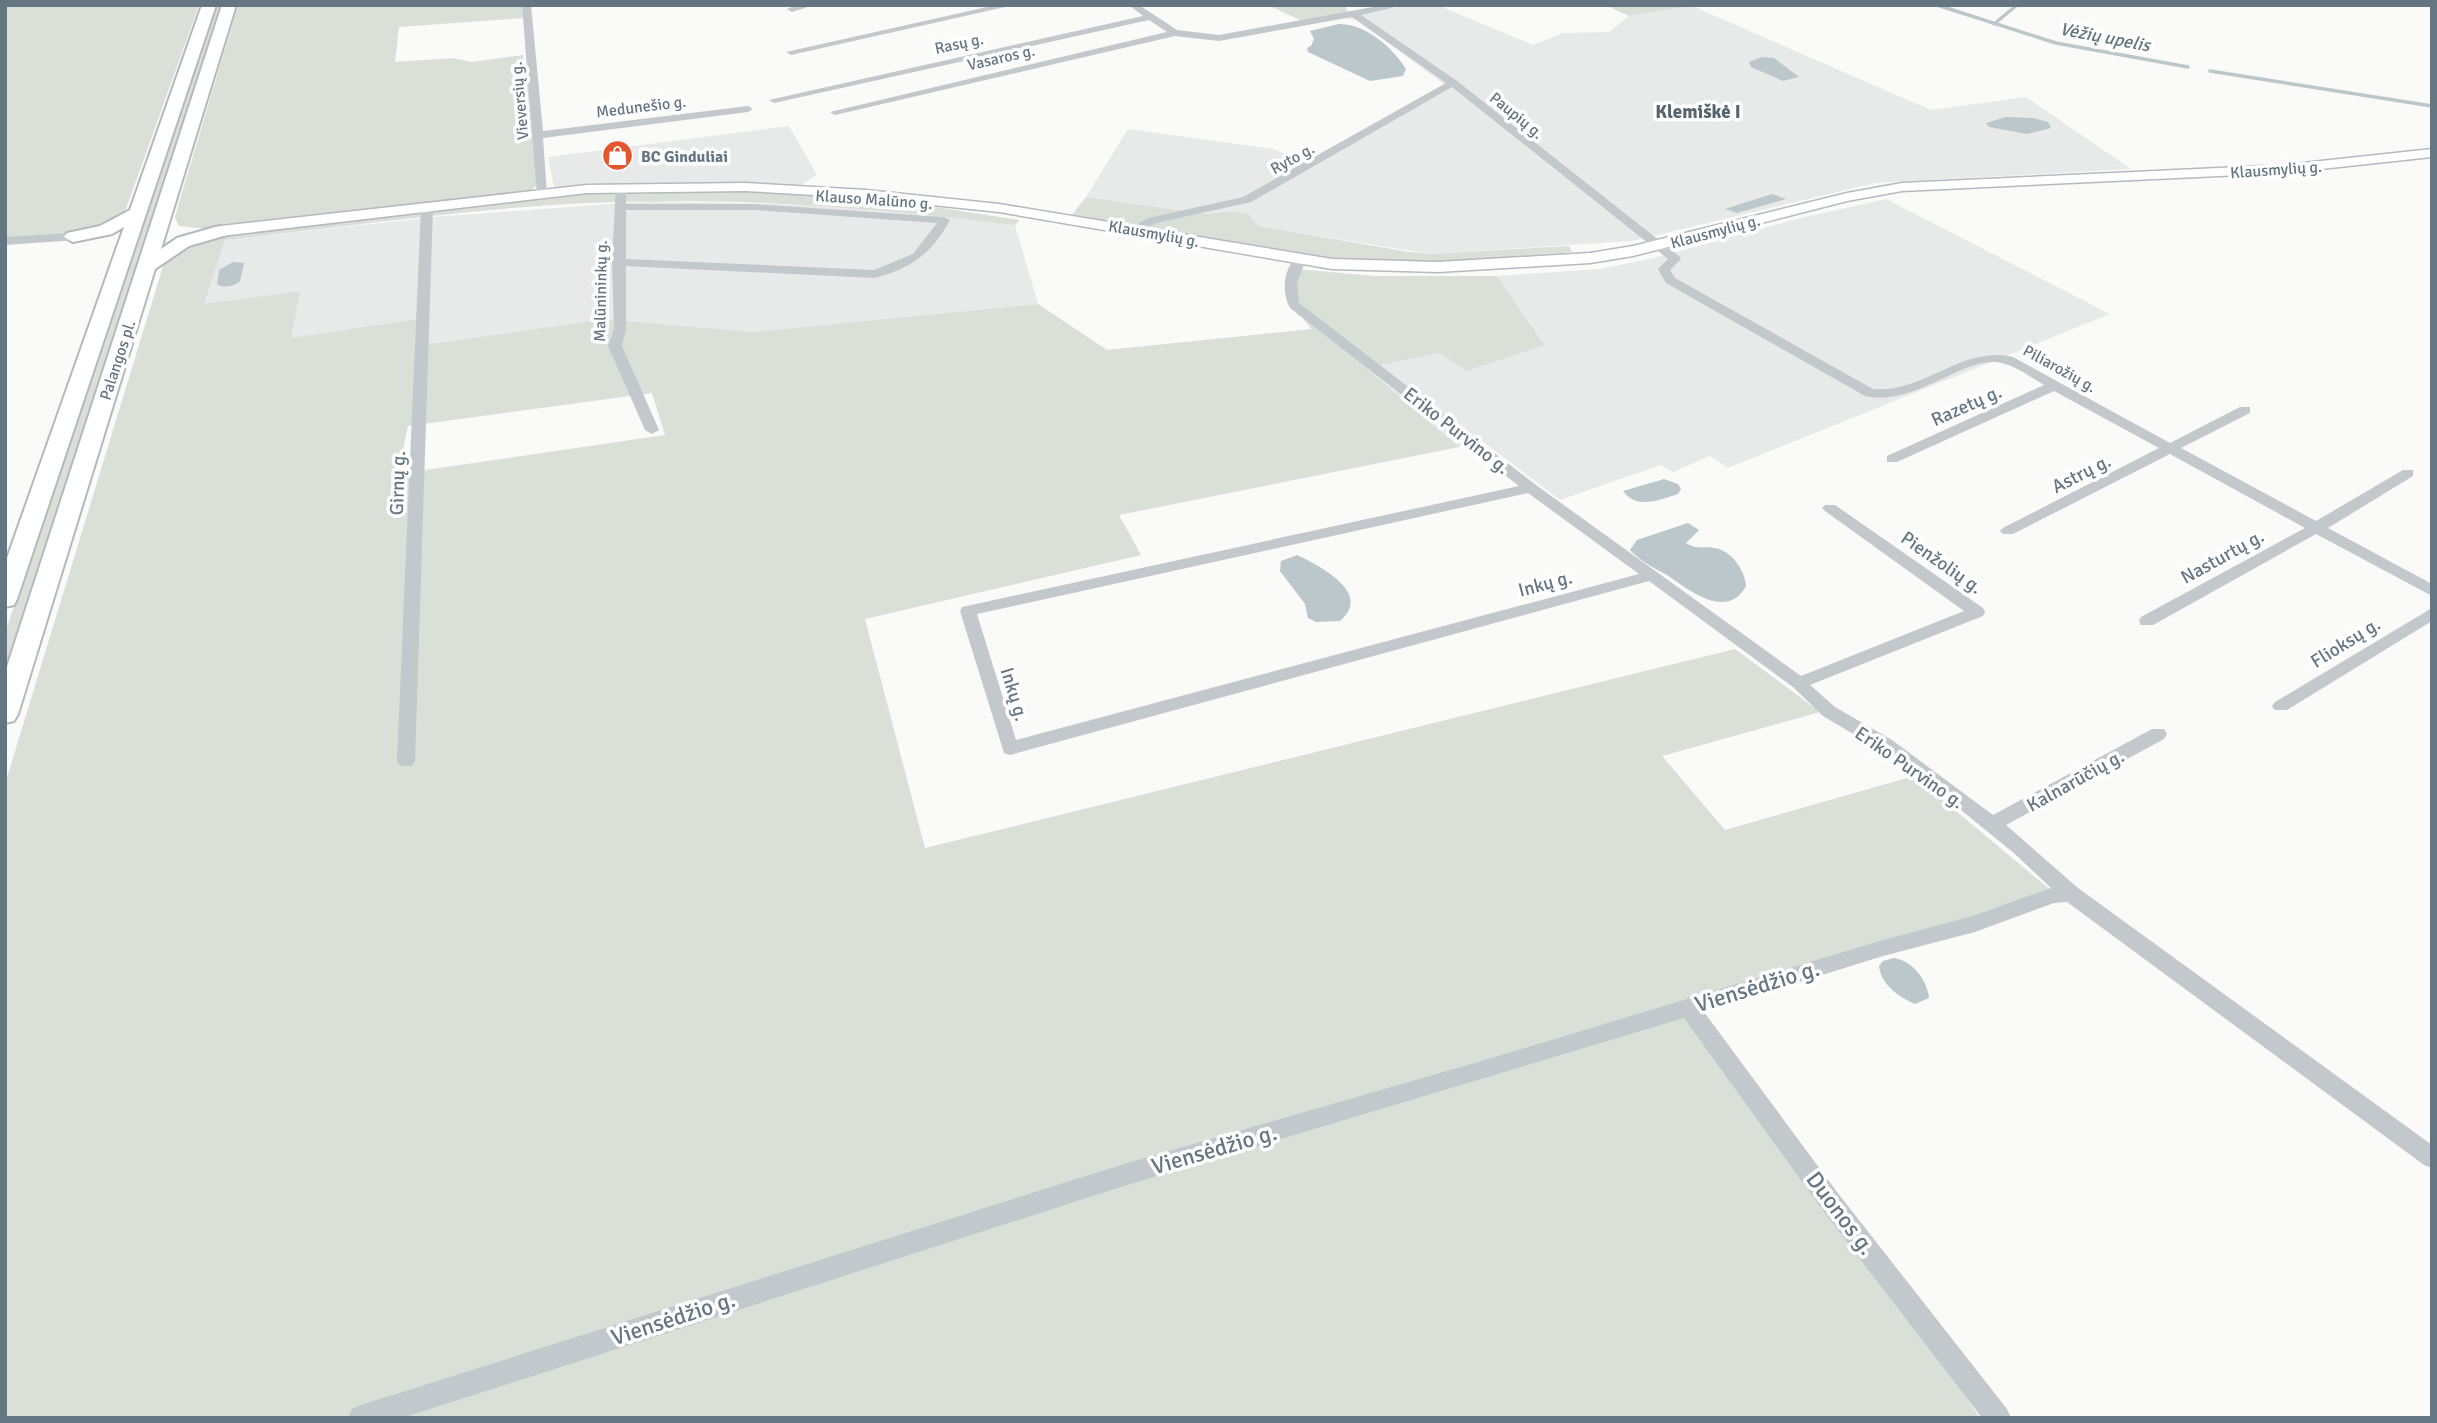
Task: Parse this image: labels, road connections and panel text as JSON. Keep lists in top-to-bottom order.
{
  "streets": {
    "highway": ["Palangos pl."],
    "main road": ["Klausmylių g."],
    "street": [
      "Rasų g.",
      "Vasaros g.",
      "Vieversių g.",
      "Medunešio g.",
      "Paupių g.",
      "Ryto g.",
      "Klauso Malūno g.",
      "Malūnininkų g.",
      "Piliarožių g.",
      "Razetų g.",
      "Eriko Purvino g.",
      "Astrų g.",
      "Girnų g.",
      "Nasturtų g.",
      "Pienžolių g.",
      "Inkų g.",
      "Flioksų g.",
      "Kalnarūčių g.",
      "Viensėdžio g.",
      "Duonos g."
    ]
  },
  "crossings": [
    ["Vieversių g.", "Medunešio g."],
    ["Vieversių g.", "Klausmylių g."],
    ["Paupių g.", "Ryto g."],
    ["Paupių g.", "Klausmylių g."],
    ["Paupių g.", "Piliarožių g."],
    ["Ryto g.", "Klausmylių g."],
    ["Klausmylių g.", "Malūnininkų g."],
    ["Klausmylių g.", "Piliarožių g."],
    ["Klausmylių g.", "Eriko Purvino g."],
    ["Klausmylių g.", "Girnų g."],
    ["Klauso Malūno g.", "Malūnininkų g."],
    ["Piliarožių g.", "Razetų g."],
    ["Piliarožių g.", "Astrų g."],
    ["Piliarožių g.", "Nasturtų g."],
    ["Eriko Purvino g.", "Pienžolių g."],
    ["Eriko Purvino g.", "Inkų g."],
    ["Eriko Purvino g.", "Kalnarūčių g."],
    ["Eriko Purvino g.", "Viensėdžio g."],
    ["Viensėdžio g.", "Duonos g."]
  ],
  "districts": ["Klemiškė I"],
  "water": ["Vėžių upelis"],
  "places": {
    "shop": ["BC Ginduliai"]
  }
}
